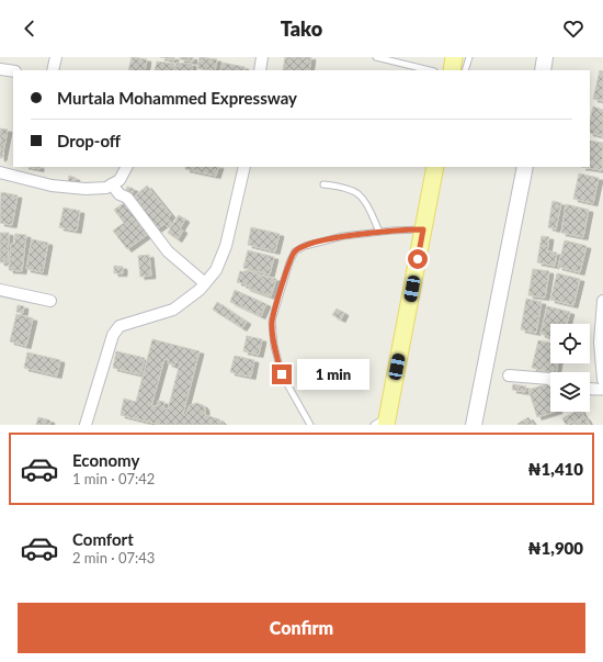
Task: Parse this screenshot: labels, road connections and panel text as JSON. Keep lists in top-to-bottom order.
{
  "page": {
    "header": "Tako",
    "banner": ["Murtala Mohammed Expressway", "Drop-off"],
    "bubble": "1 min",
    "list": [
      {
        "name": "Economy",
        "note": "1 min · 07:42",
        "value": "₦1,410"
      },
      {
        "name": "Comfort",
        "note": "2 min · 07:43",
        "value": "₦1,900"
      }
    ],
    "buttons": "Confirm"
  }
}
